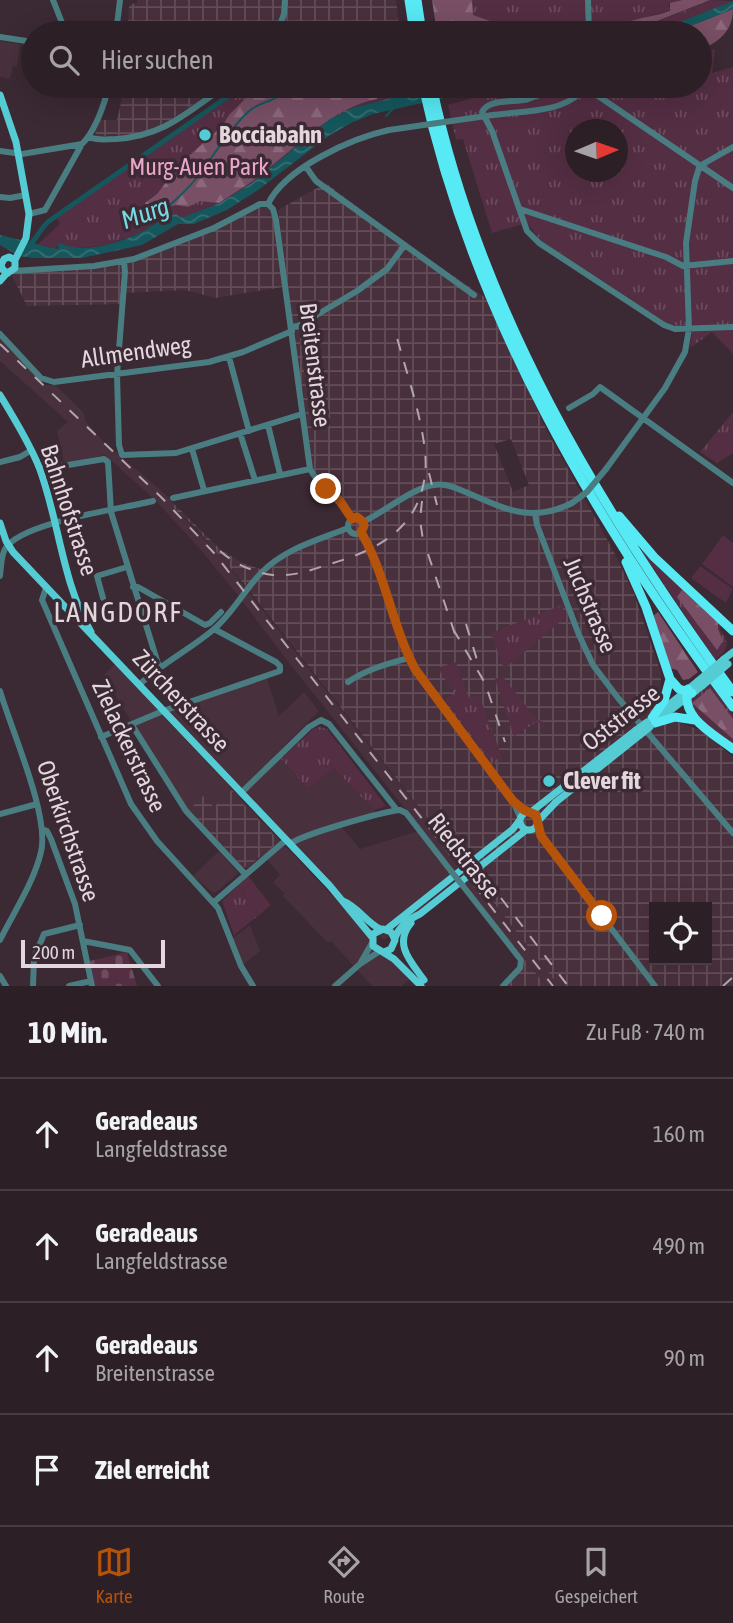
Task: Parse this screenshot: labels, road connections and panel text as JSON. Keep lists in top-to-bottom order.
{
  "streets": {
    "main road": ["Bahnhofstrasse", "Zürcherstrasse", "Oststrasse"],
    "street": [
      "Allmendweg",
      "Breitenstrasse",
      "Juchstrasse",
      "Zielackerstrasse",
      "Oberkirchstrasse",
      "Riedstrasse"
    ]
  },
  "crossings": [
    ["Allmendweg", "Breitenstrasse"],
    ["Bahnhofstrasse", "Zürcherstrasse"],
    ["Zürcherstrasse", "Zielackerstrasse"],
    ["Zürcherstrasse", "Riedstrasse"],
    ["Zielackerstrasse", "Riedstrasse"]
  ],
  "districts": ["LANGDORF"],
  "water": ["Murg"],
  "parks": ["Murg-Auen Park"],
  "places": ["Bocciabahn", "Clever fit"],
  "scale_bar": "200 m",
  "north": "right",
  "page": {
    "search": "Hier suchen",
    "scale": "200 m",
    "heading": ["10 Min.", "Zu Fuß · 740 m"],
    "list": [
      ["Geradeaus", "Langfeldstrasse", "160 m"],
      ["Geradeaus", "Langfeldstrasse", "490 m"],
      ["Geradeaus", "Breitenstrasse", "90 m"],
      "Ziel erreicht"
    ],
    "nav": ["Karte", "Route", "Gespeichert"]
  }
}
